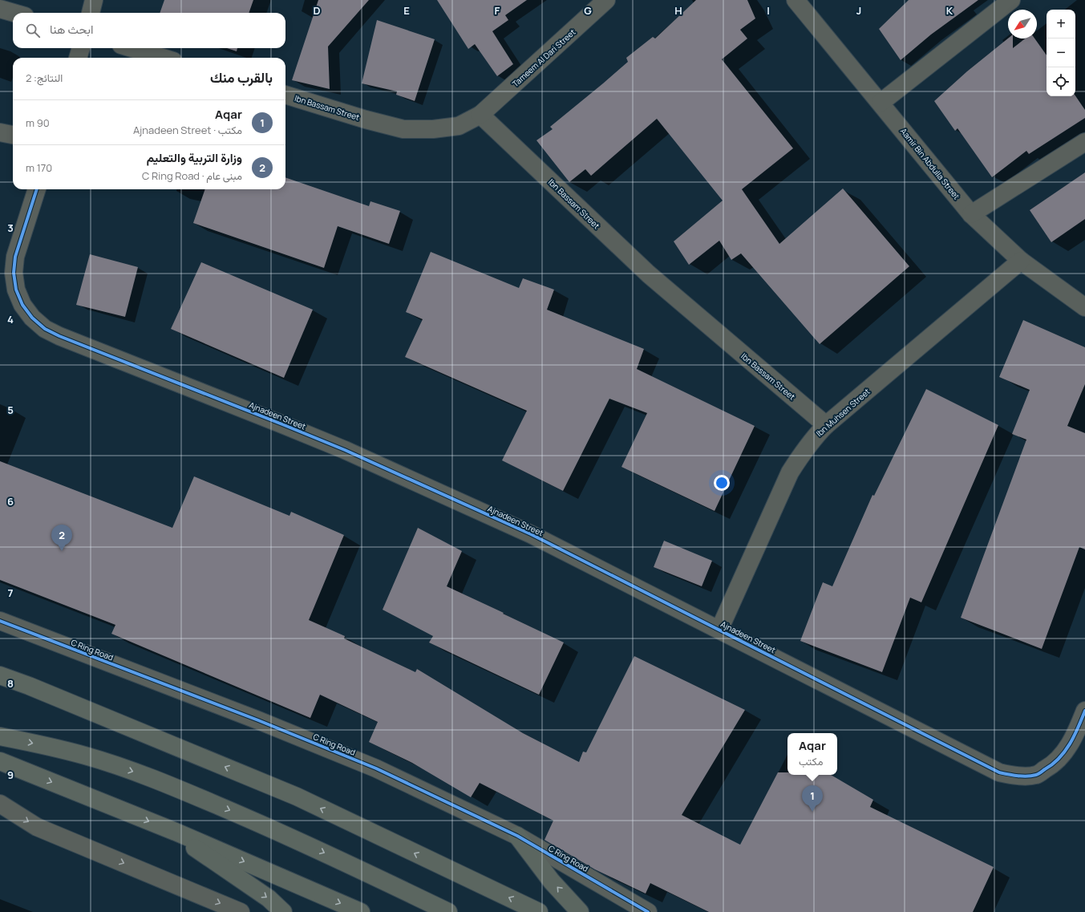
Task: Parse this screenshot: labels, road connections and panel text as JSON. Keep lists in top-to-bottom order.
{
  "streets": {
    "street": [
      "Tameem Al Dari Street",
      "Ibn Bassam Street",
      "Aamir Bin Abdulla Street",
      "Ibn Muhsen Street",
      "Ajnadeen Street",
      "C Ring Road"
    ]
  },
  "crossings": [
    ["Tameem Al Dari Street", "Ibn Bassam Street"],
    ["Ibn Bassam Street", "Ibn Muhsen Street"],
    ["Aamir Bin Abdulla Street", "Ibn Muhsen Street"],
    ["Ibn Muhsen Street", "Ajnadeen Street"]
  ],
  "north": "bottom left",
  "page": {
    "map_buttons": ["+", "−"],
    "search": "ابحث هنا",
    "heading": ["بالقرب منك", "النتائج: 2"],
    "list": [
      {
        "mark": "1",
        "name": "Aqar",
        "note": "مكتب · Ajnadeen Street",
        "value": "90 m"
      },
      {
        "mark": "2",
        "name": "وزارة التربية والتعليم",
        "note": "مبنى عام · C Ring Road",
        "value": "170 m"
      }
    ],
    "pins": ["2", "1"],
    "popup": ["Aqar", "مكتب"]
  },
  "grid": {
    "columns": [
      "D",
      "E",
      "F",
      "G",
      "H",
      "I",
      "J",
      "K"
    ],
    "rows": [
      "3",
      "4",
      "5",
      "6",
      "7",
      "8",
      "9"
    ]
  }
}
